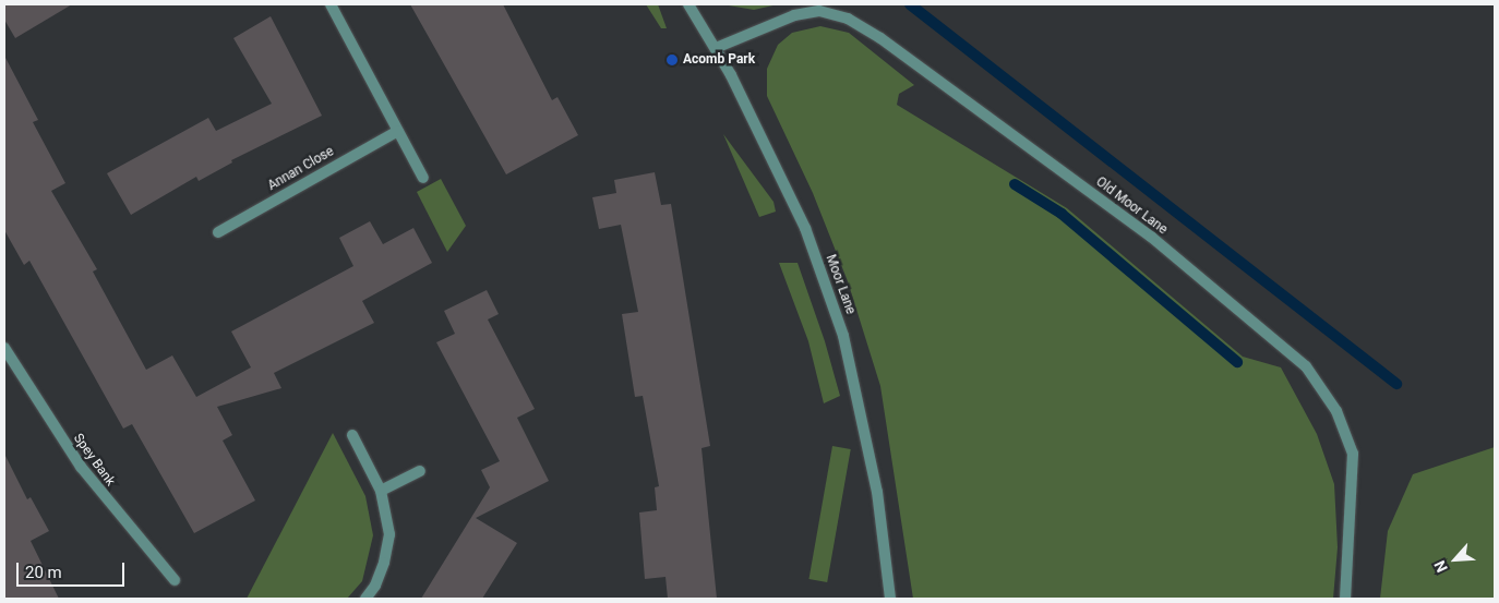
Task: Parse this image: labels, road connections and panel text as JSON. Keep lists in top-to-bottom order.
{
  "streets": {
    "street": [
      "Annan Close",
      "Old Moor Lane",
      "Moor Lane",
      "Spey Bank"
    ]
  },
  "crossings": [
    ["Old Moor Lane", "Moor Lane"]
  ],
  "places": ["Acomb Park"],
  "scale_bar": "20 m",
  "north": "bottom left"
}
